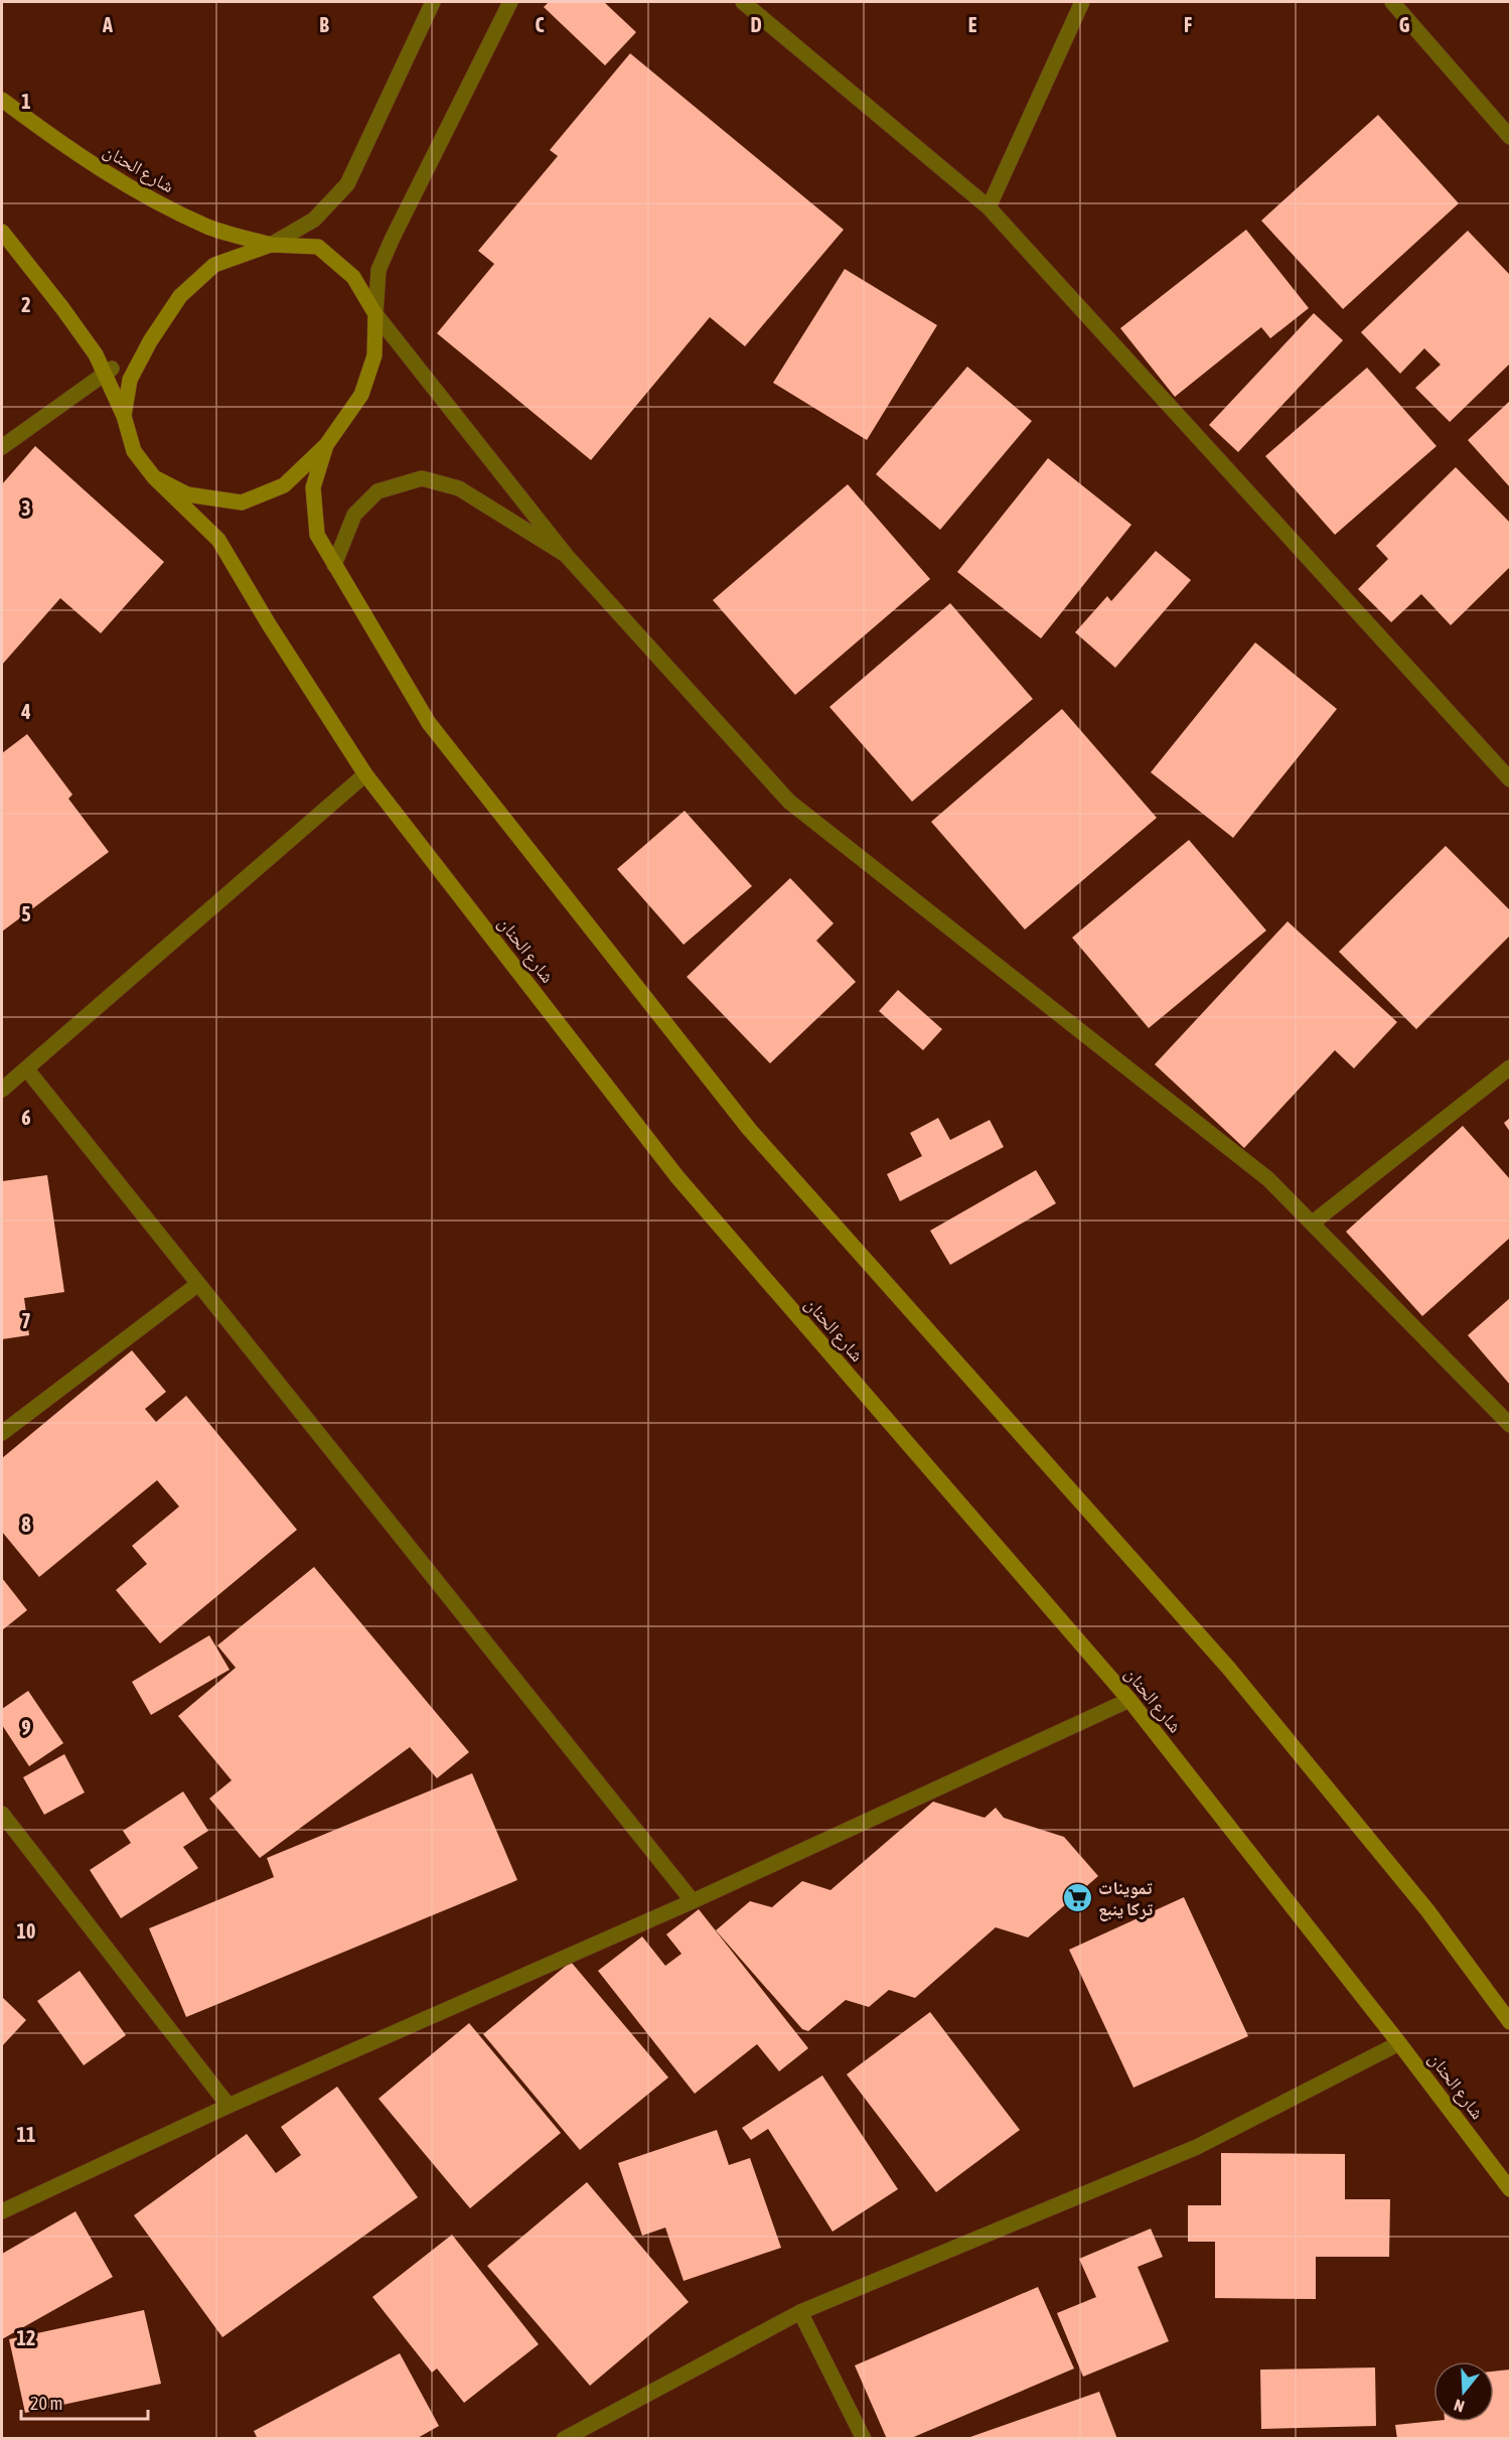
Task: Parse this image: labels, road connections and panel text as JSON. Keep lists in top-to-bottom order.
{
  "streets": {
    "main road": ["شارع الحنان"]
  },
  "places": {
    "supermarket": ["تموينات تركا ينبع"]
  },
  "scale_bar": "20 m",
  "north": "bottom",
  "grid": {
    "columns": [
      "A",
      "B",
      "C",
      "D",
      "E",
      "F",
      "G"
    ],
    "rows": [
      "1",
      "2",
      "3",
      "4",
      "5",
      "6",
      "7",
      "8",
      "9",
      "10",
      "11",
      "12"
    ]
  }
}
